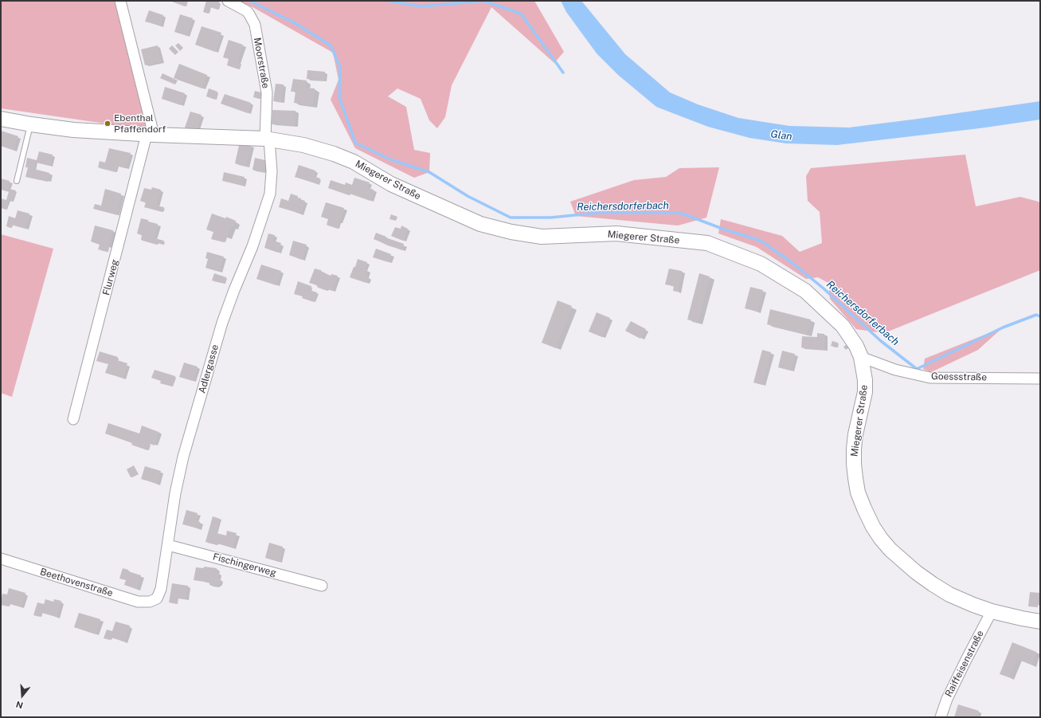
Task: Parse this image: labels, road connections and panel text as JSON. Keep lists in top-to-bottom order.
{
  "streets": {
    "main road": ["Miegerer Straße"],
    "street": [
      "Moorstraße",
      "Flurweg",
      "Adlergasse",
      "Goessstraße",
      "Fischingerweg",
      "Beethovenstraße",
      "Raiffeisenstraße"
    ]
  },
  "crossings": [
    ["Moorstraße", "Miegerer Straße"],
    ["Moorstraße", "Adlergasse"],
    ["Miegerer Straße", "Flurweg"],
    ["Miegerer Straße", "Adlergasse"],
    ["Miegerer Straße", "Goessstraße"],
    ["Miegerer Straße", "Raiffeisenstraße"],
    ["Adlergasse", "Fischingerweg"],
    ["Adlergasse", "Beethovenstraße"]
  ],
  "water": ["Glan", "Reichersdorferbach"],
  "places": ["Ebenthal Pfaffendorf"],
  "north": "bottom"
}
